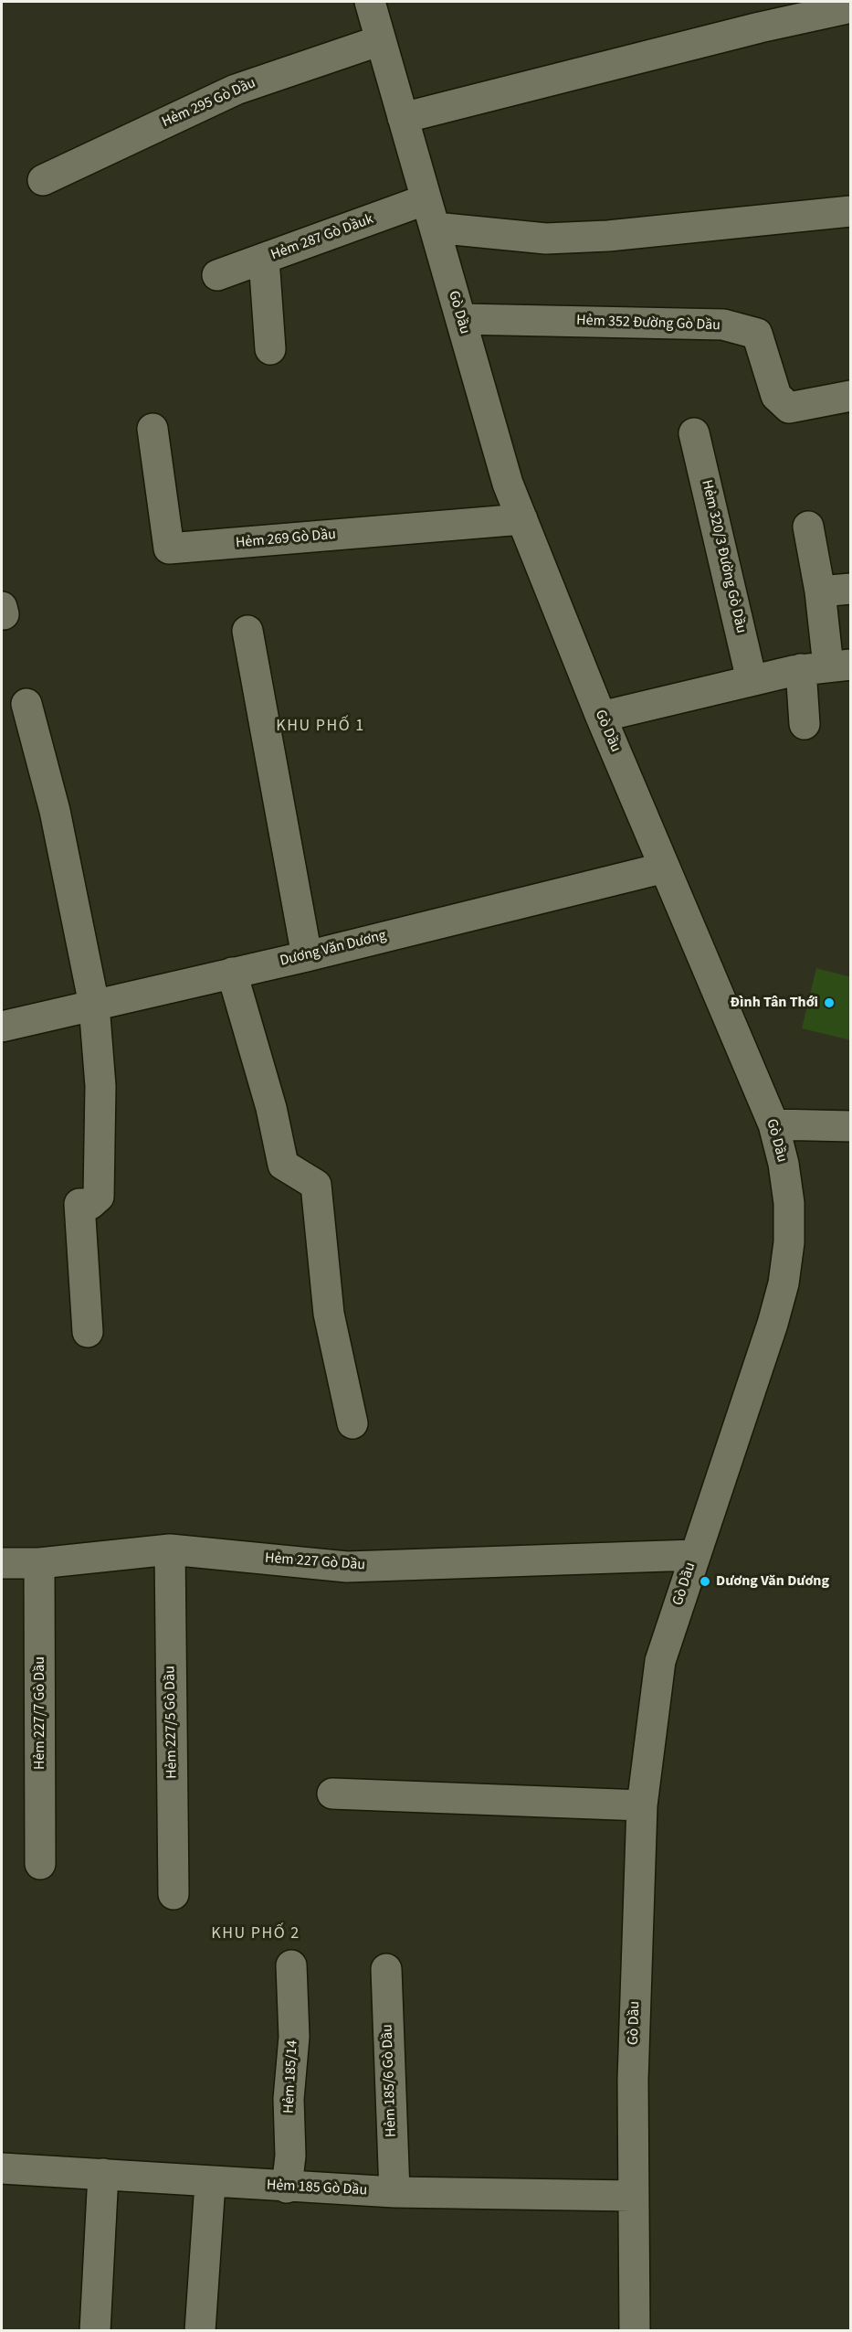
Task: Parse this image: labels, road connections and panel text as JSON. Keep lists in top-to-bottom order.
{
  "streets": {
    "street": [
      "Hẻm 295 Gò Dầu",
      "Hẻm 287 Gò Dầuk",
      "Gò Dầu",
      "Hẻm 352 Đường Gò Dầu",
      "Hẻm 269 Gò Dầu",
      "Hẻm 320/3 Đường Gò Dầu",
      "Dương Văn Dương",
      "Hẻm 227 Gò Dầu",
      "Hẻm 227/7 Gò Dầu",
      "Hẻm 227/5 Gò Dầu",
      "Hẻm 185/14",
      "Hẻm 185/6 Gò Dầu",
      "Hẻm 185 Gò Dầu"
    ]
  },
  "crossings": [
    ["Hẻm 295 Gò Dầu", "Gò Dầu"],
    ["Hẻm 287 Gò Dầuk", "Gò Dầu"],
    ["Gò Dầu", "Hẻm 352 Đường Gò Dầu"],
    ["Gò Dầu", "Hẻm 269 Gò Dầu"],
    ["Gò Dầu", "Dương Văn Dương"],
    ["Gò Dầu", "Hẻm 227 Gò Dầu"],
    ["Gò Dầu", "Hẻm 185 Gò Dầu"],
    ["Hẻm 227 Gò Dầu", "Hẻm 227/7 Gò Dầu"],
    ["Hẻm 227 Gò Dầu", "Hẻm 227/5 Gò Dầu"],
    ["Hẻm 185/14", "Hẻm 185 Gò Dầu"],
    ["Hẻm 185/6 Gò Dầu", "Hẻm 185 Gò Dầu"]
  ],
  "districts": ["KHU PHỐ 1", "KHU PHỐ 2"],
  "places": ["Đình Tân Thới", "Dương Văn Dương"]
}
